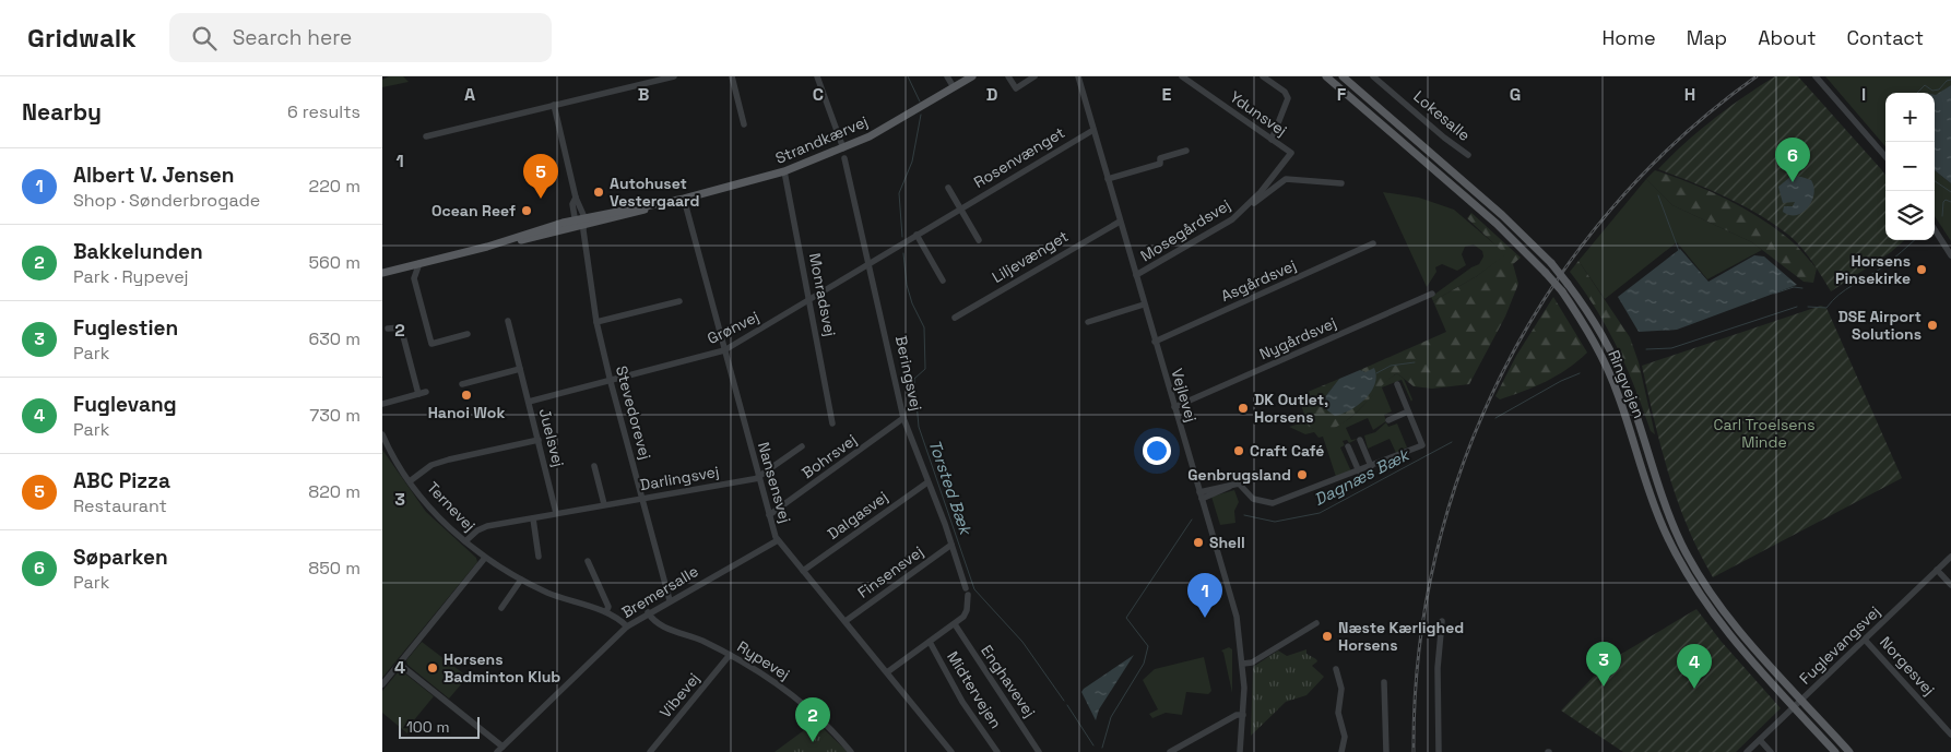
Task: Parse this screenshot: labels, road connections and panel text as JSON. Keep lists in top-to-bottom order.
{
  "streets": {
    "main road": ["Strandkærvej", "Ringvejen"],
    "street": [
      "Ydunsvej",
      "Lokesalle",
      "Rosenvænget",
      "Mosegårdsvej",
      "Liljevænget",
      "Asgårdsvej",
      "Monradsvej",
      "Grønvej",
      "Nygårdsvej",
      "Beringsvej",
      "Vejlevej",
      "Stevedorevej",
      "Juelsvej",
      "Bohrsvej",
      "Darlingsvej",
      "Nansensvej",
      "Ternevej",
      "Dalgasvej",
      "Finsensvej",
      "Bremersalle",
      "Fuglevangsvej",
      "Rypevej",
      "Norgesvej",
      "Enghavevej",
      "Midtervejen",
      "Vibevej"
    ]
  },
  "crossings": [
    ["Ydunsvej", "Mosegårdsvej"],
    ["Strandkærvej", "Monradsvej"],
    ["Strandkærvej", "Stevedorevej"],
    ["Strandkærvej", "Nansensvej"],
    ["Rosenvænget", "Grønvej"],
    ["Rosenvænget", "Vejlevej"],
    ["Mosegårdsvej", "Vejlevej"],
    ["Liljevænget", "Vejlevej"],
    ["Asgårdsvej", "Vejlevej"],
    ["Monradsvej", "Grønvej"],
    ["Grønvej", "Beringsvej"],
    ["Grønvej", "Stevedorevej"],
    ["Grønvej", "Juelsvej"],
    ["Grønvej", "Nansensvej"],
    ["Nygårdsvej", "Vejlevej"],
    ["Beringsvej", "Bohrsvej"],
    ["Beringsvej", "Dalgasvej"],
    ["Beringsvej", "Finsensvej"],
    ["Beringsvej", "Enghavevej"],
    ["Ringvejen", "Fuglevangsvej"],
    ["Stevedorevej", "Darlingsvej"],
    ["Stevedorevej", "Bremersalle"],
    ["Juelsvej", "Darlingsvej"],
    ["Bohrsvej", "Nansensvej"],
    ["Darlingsvej", "Nansensvej"],
    ["Darlingsvej", "Ternevej"],
    ["Nansensvej", "Dalgasvej"],
    ["Nansensvej", "Finsensvej"],
    ["Nansensvej", "Bremersalle"],
    ["Ternevej", "Bremersalle"],
    ["Bremersalle", "Rypevej"],
    ["Fuglevangsvej", "Norgesvej"],
    ["Rypevej", "Vibevej"]
  ],
  "water": ["Dagnæs Bæk", "Torsted Bæk"],
  "parks": ["Carl Troelsens Minde"],
  "places": [
    "Autohuset Vestergaard",
    "Ocean Reef",
    "Horsens Pinsekirke",
    "DSE Airport Solutions",
    "Hanoi Wok",
    "DK Outlet, Horsens",
    "Craft Café",
    "Genbrugsland",
    "Shell",
    "Næste Kærlighed Horsens",
    "Horsens Badminton Klub"
  ],
  "scale_bar": "100 m",
  "page": {
    "header": "Gridwalk",
    "search": "Search here",
    "nav": [
      "Home",
      "Map",
      "About",
      "Contact"
    ],
    "heading": ["Nearby", "6 results"],
    "map_buttons": ["+", "−"],
    "pins": [
      "6",
      "5",
      "1",
      "3",
      "4",
      "2"
    ],
    "list": [
      {
        "mark": "1",
        "name": "Albert V. Jensen",
        "note": "Shop · Sønderbrogade",
        "value": "220 m"
      },
      {
        "mark": "2",
        "name": "Bakkelunden",
        "note": "Park · Rypevej",
        "value": "560 m"
      },
      {
        "mark": "3",
        "name": "Fuglestien",
        "note": "Park",
        "value": "630 m"
      },
      {
        "mark": "4",
        "name": "Fuglevang",
        "note": "Park",
        "value": "730 m"
      },
      {
        "mark": "5",
        "name": "ABC Pizza",
        "note": "Restaurant",
        "value": "820 m"
      },
      {
        "mark": "6",
        "name": "Søparken",
        "note": "Park",
        "value": "850 m"
      }
    ],
    "scale": "100 m"
  },
  "grid": {
    "columns": [
      "A",
      "B",
      "C",
      "D",
      "E",
      "F",
      "G",
      "H",
      "I"
    ],
    "rows": [
      "1",
      "2",
      "3",
      "4"
    ]
  }
}
